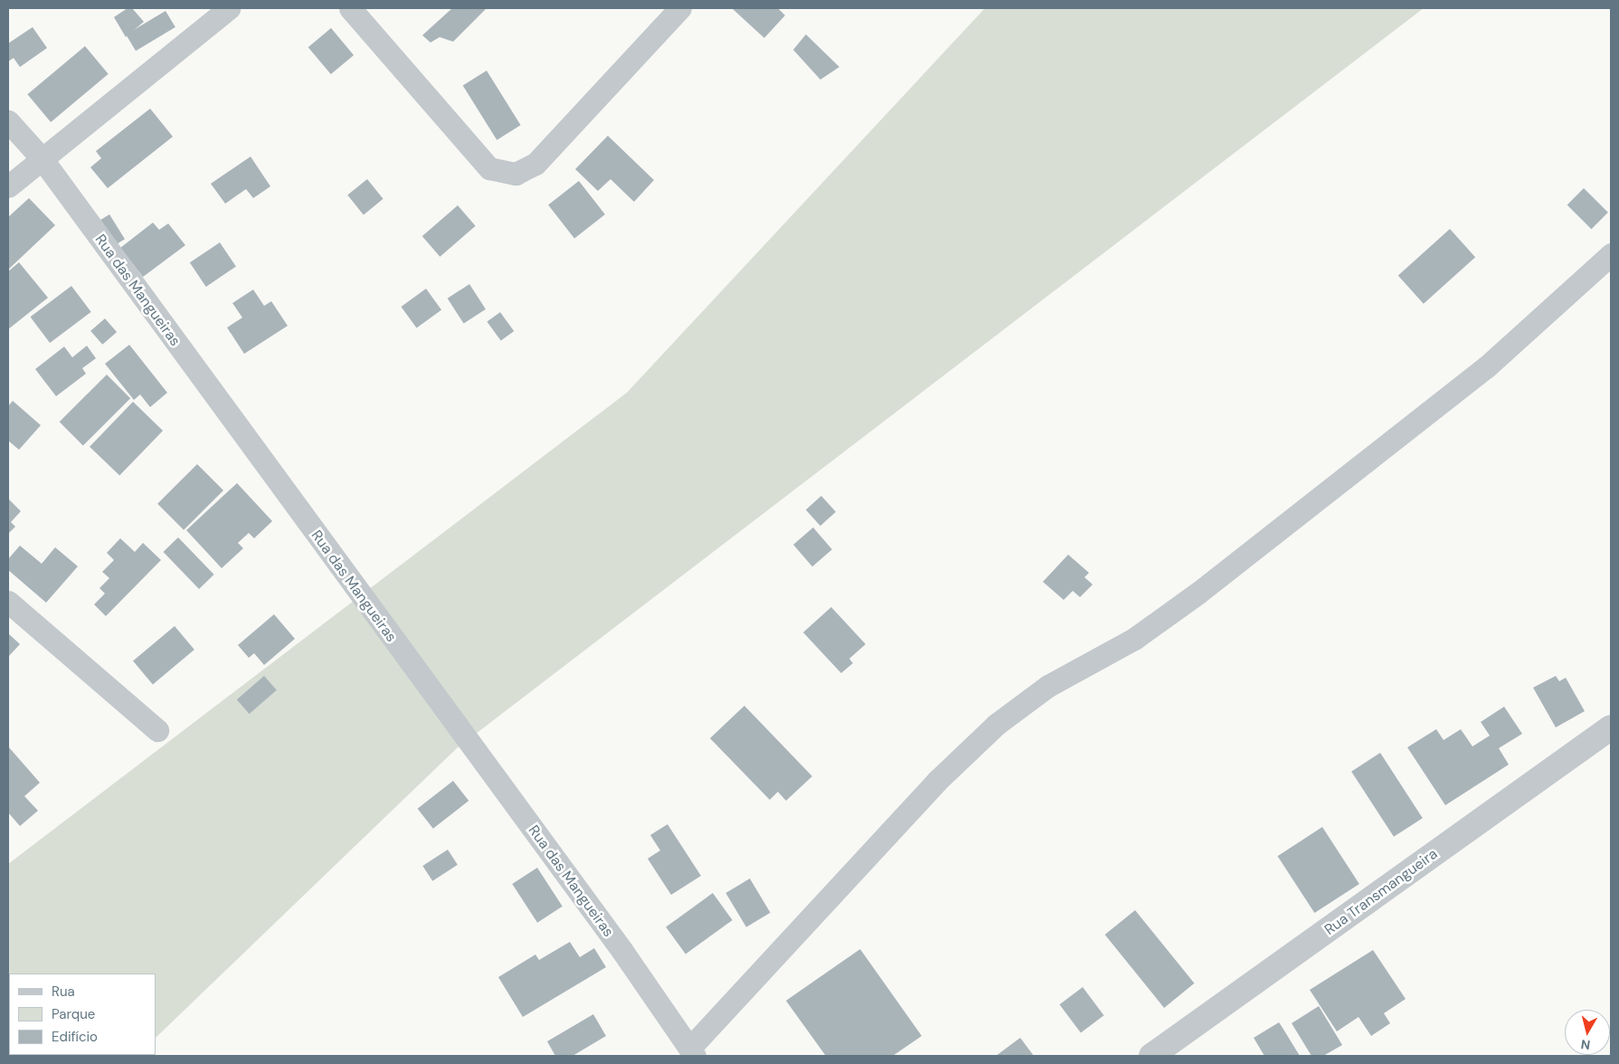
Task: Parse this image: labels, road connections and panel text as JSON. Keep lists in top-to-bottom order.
{
  "streets": {
    "street": ["Rua das Mangueiras", "Rua Transmangueira"]
  },
  "legend": ["Rua", "Parque", "Edifício"],
  "north": "bottom"
}
